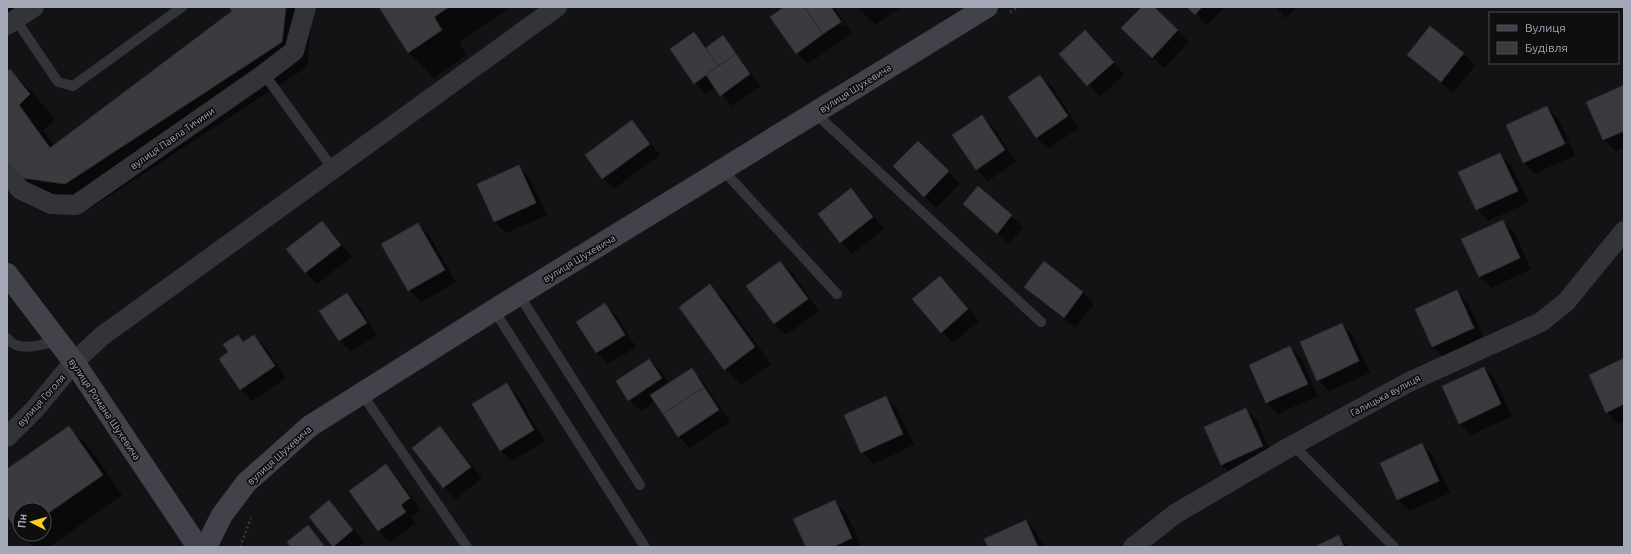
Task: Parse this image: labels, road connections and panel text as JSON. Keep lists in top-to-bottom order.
{
  "streets": {
    "street": [
      "вулиця Шухевича",
      "вулиця Павла Тичини",
      "Галицька вулиця",
      "вулиця Гоголя",
      "вулиця Романа Шухевича"
    ]
  },
  "crossings": [
    ["вулиця Гоголя", "вулиця Романа Шухевича"]
  ],
  "legend": ["Вулиця", "Будівля"],
  "north": "left"
}
